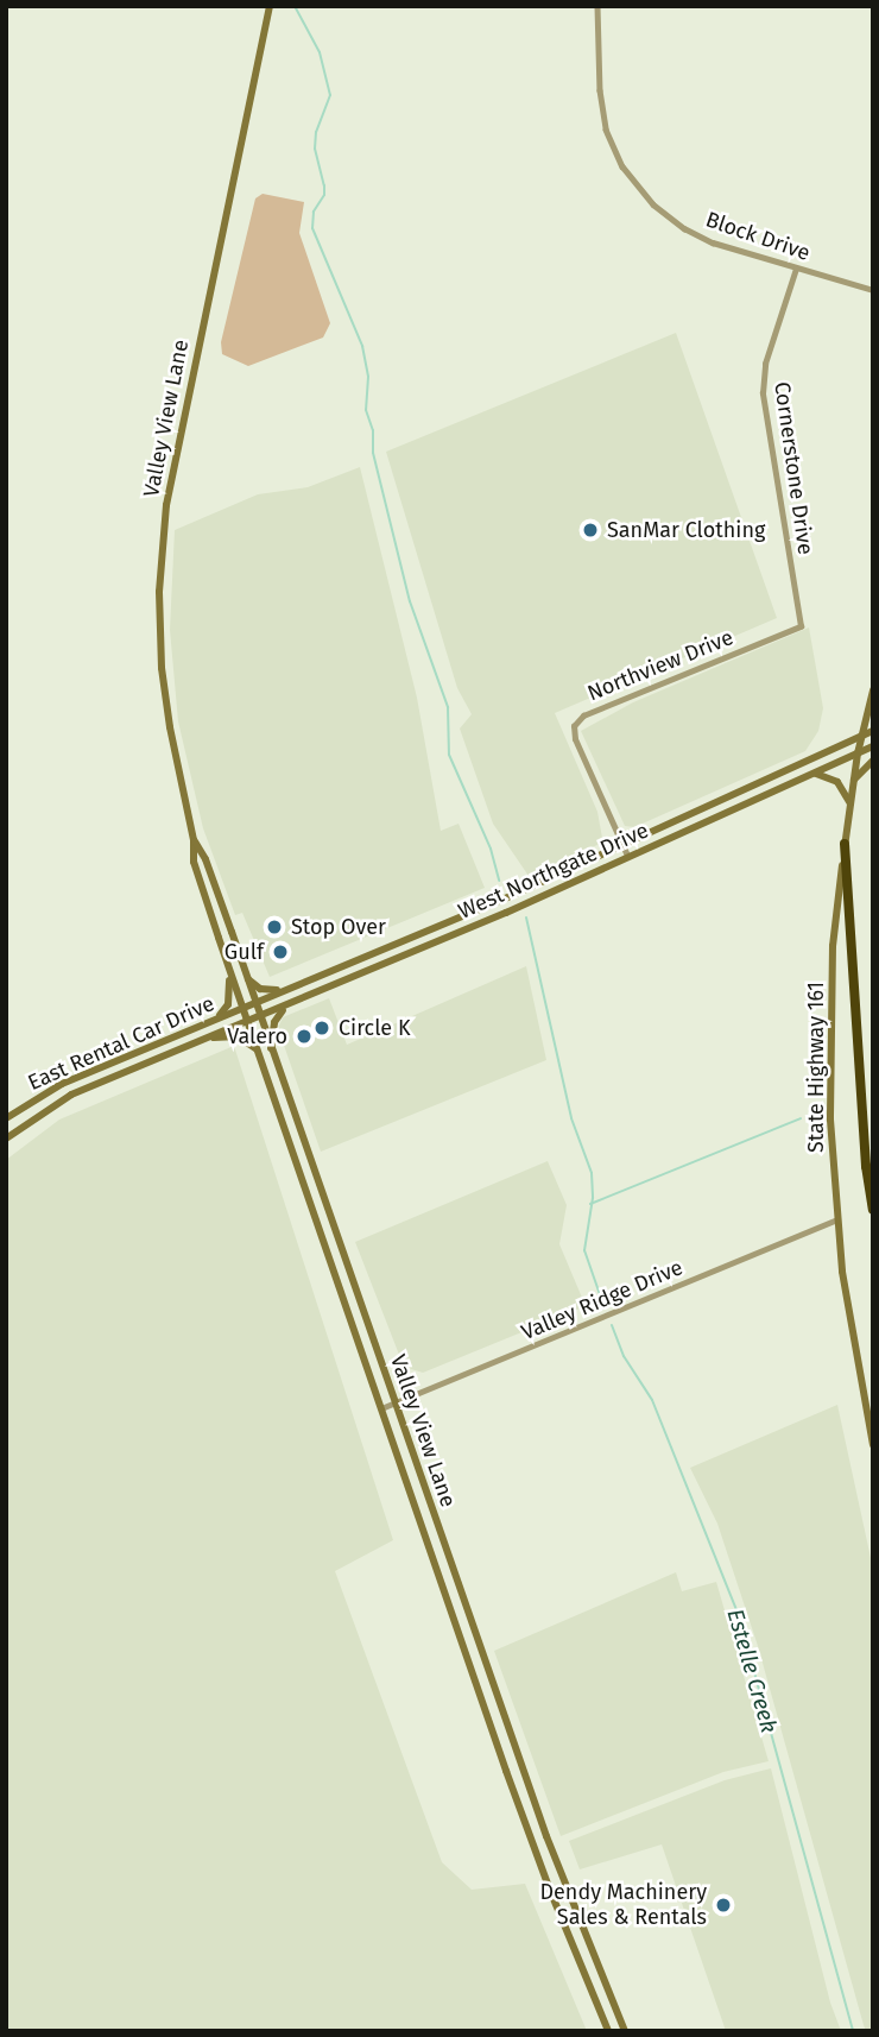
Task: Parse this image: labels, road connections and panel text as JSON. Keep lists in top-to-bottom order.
{
  "streets": {
    "main road": [
      "Valley View Lane",
      "West Northgate Drive",
      "East Rental Car Drive",
      "State Highway 161"
    ],
    "street": [
      "Block Drive",
      "Cornerstone Drive",
      "Northview Drive",
      "Valley Ridge Drive"
    ]
  },
  "crossings": [
    ["Block Drive", "Cornerstone Drive"],
    ["Valley View Lane", "West Northgate Drive"],
    ["Valley View Lane", "East Rental Car Drive"],
    ["Valley View Lane", "Valley Ridge Drive"],
    ["Cornerstone Drive", "Northview Drive"],
    ["Northview Drive", "West Northgate Drive"],
    ["West Northgate Drive", "East Rental Car Drive"],
    ["West Northgate Drive", "State Highway 161"],
    ["State Highway 161", "Valley Ridge Drive"]
  ],
  "water": ["Estelle Creek"],
  "places": [
    "SanMar Clothing",
    "Stop Over",
    "Gulf",
    "Circle K",
    "Valero",
    "Dendy Machinery Sales & Rentals"
  ]
}
